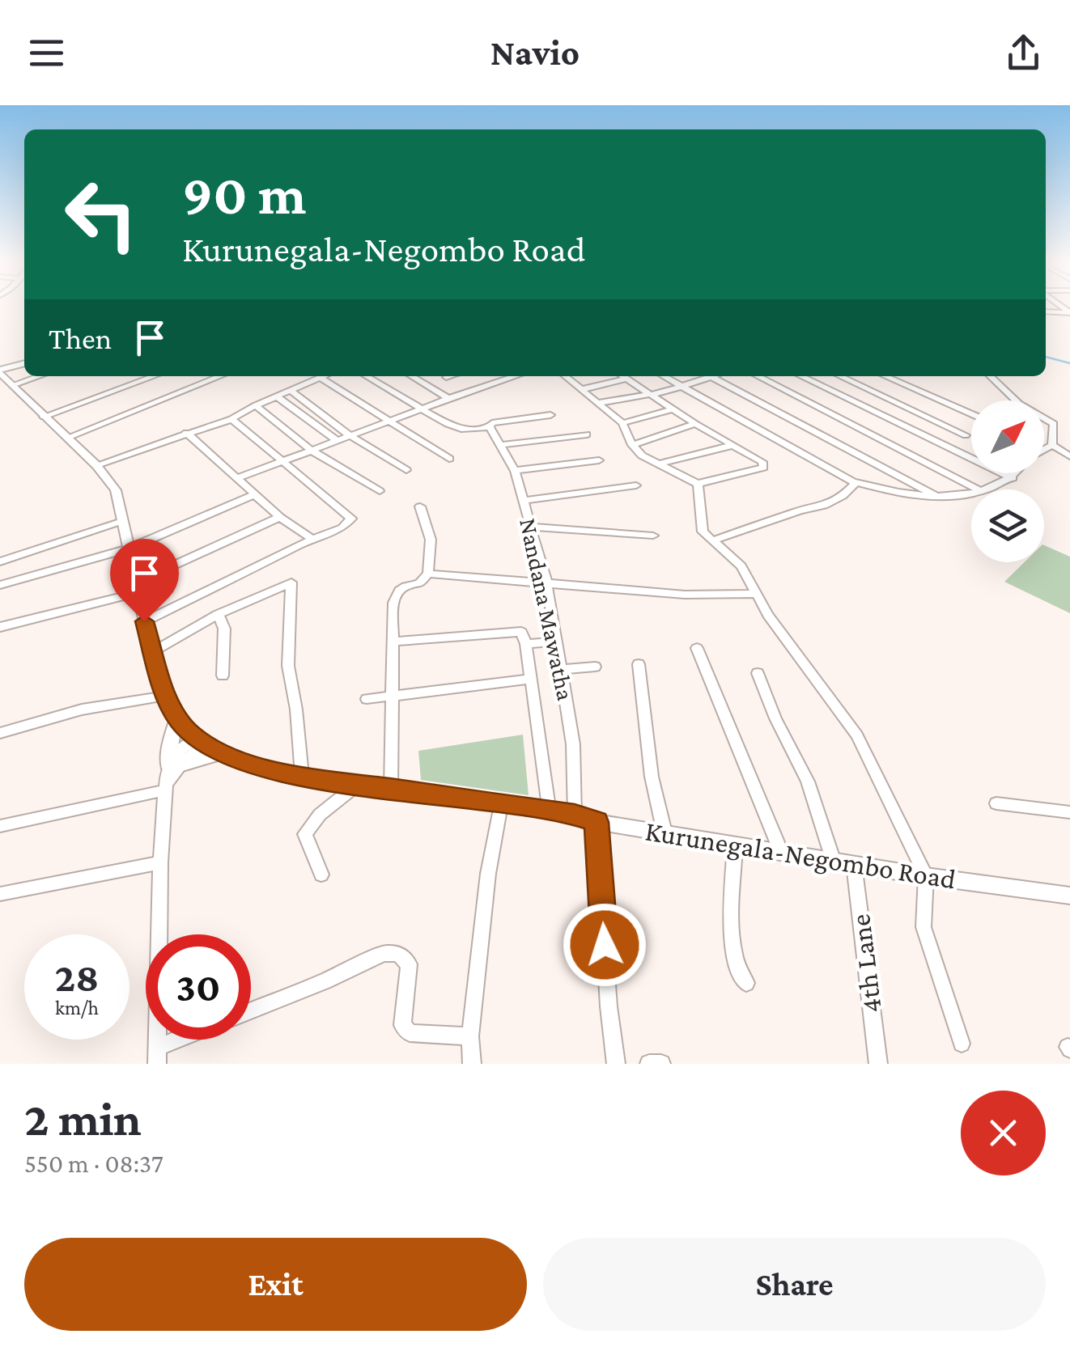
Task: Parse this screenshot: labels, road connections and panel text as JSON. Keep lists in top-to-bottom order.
{
  "streets": {
    "main road": ["Kurunegala-Negombo Road"],
    "street": ["Nandana Mawatha", "4th Lane"]
  },
  "crossings": [
    ["Nandana Mawatha", "Kurunegala-Negombo Road"],
    ["Kurunegala-Negombo Road", "4th Lane"]
  ],
  "north": "top right",
  "page": {
    "header": "Navio",
    "turn": ["90 m", "Kurunegala-Negombo Road"],
    "then": "Then",
    "speed": "28 km/h",
    "limit": "30",
    "heading": ["2 min", "550 m · 08:37"],
    "buttons": ["Exit", "Share"]
  }
}
